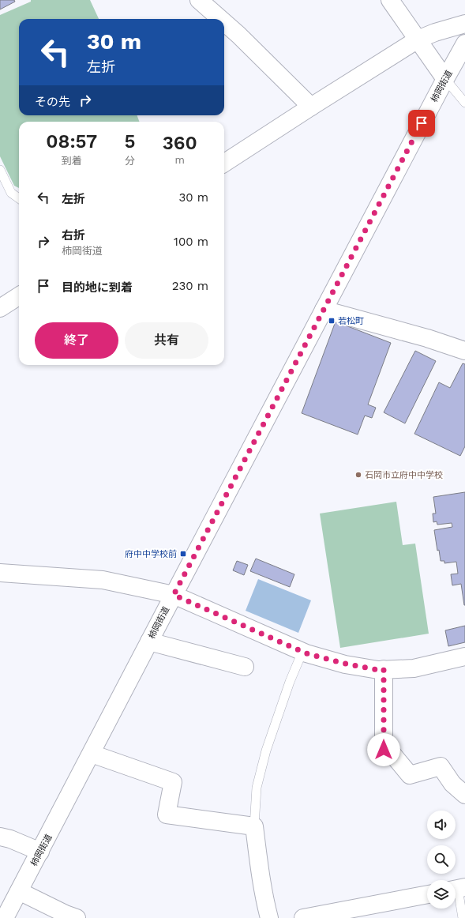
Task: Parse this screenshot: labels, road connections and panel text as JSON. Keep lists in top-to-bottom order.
{
  "streets": {
    "street": ["柿岡街道"]
  },
  "places": {
    "transit": ["若松町", "府中中学校前"],
    "other": ["石岡市立府中中学校"]
  },
  "page": {
    "turn": ["30 m", "左折"],
    "then": "その先",
    "eta": [
      "08:57",
      "到着",
      "5",
      "分",
      "360",
      "m"
    ],
    "list": [
      {
        "name": "左折",
        "value": "30 m"
      },
      {
        "name": "右折",
        "note": "柿岡街道",
        "value": "100 m"
      },
      {
        "name": "目的地に到着",
        "value": "230 m"
      }
    ],
    "buttons": ["終了", "共有"]
  }
}
